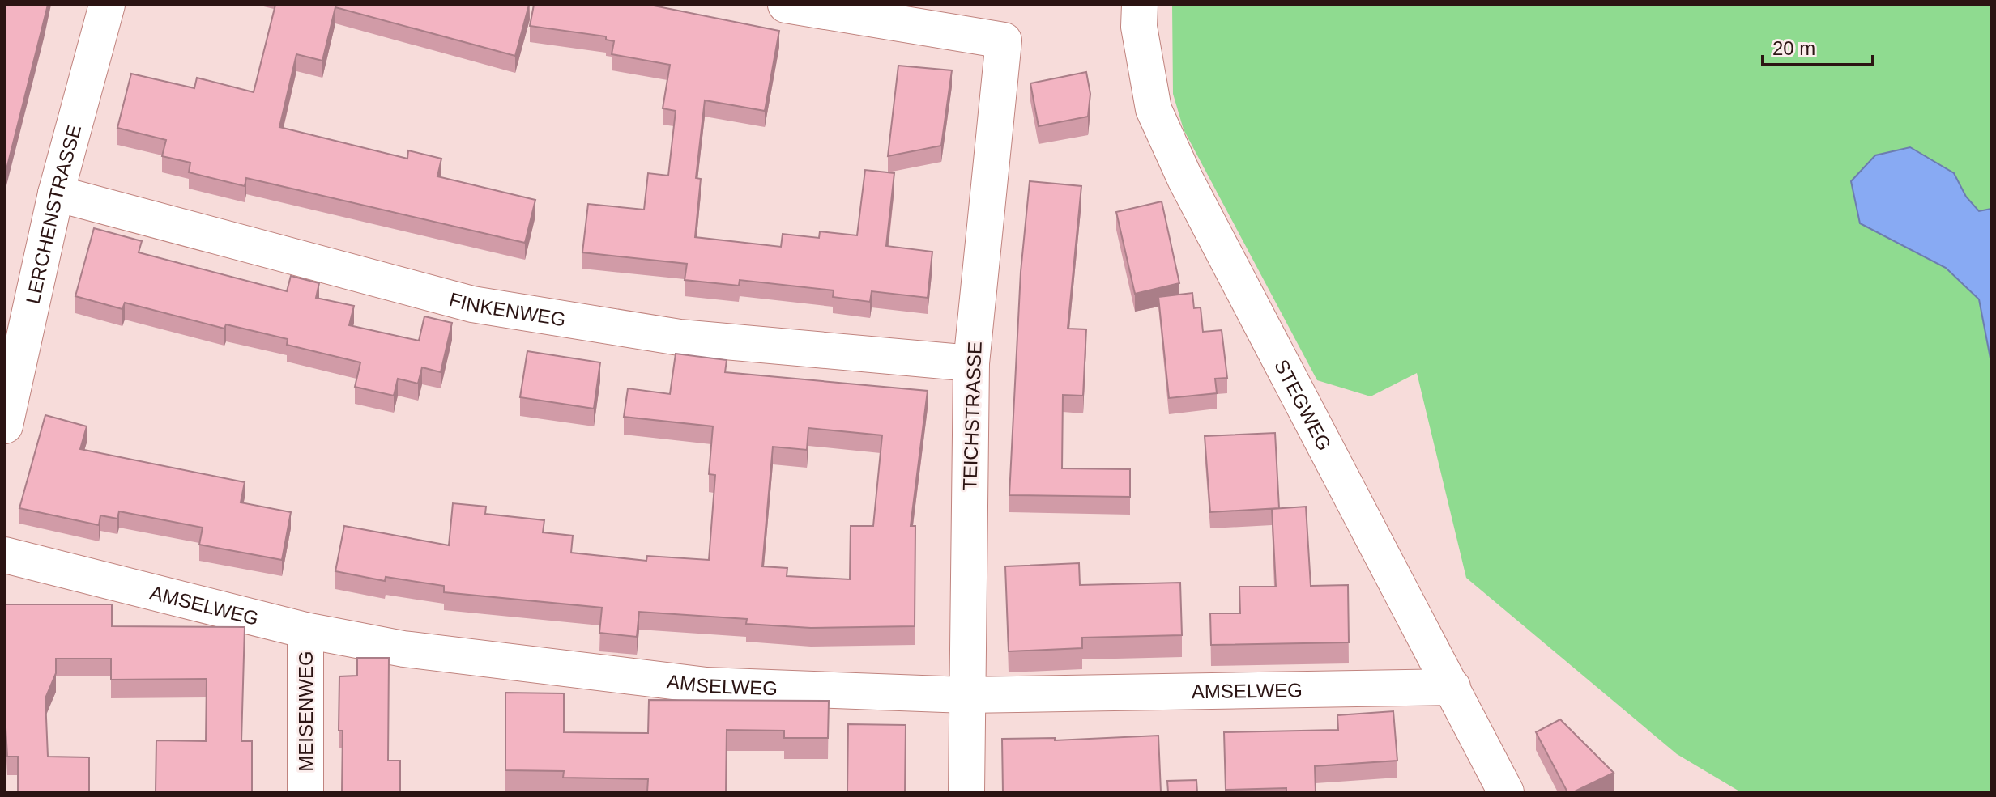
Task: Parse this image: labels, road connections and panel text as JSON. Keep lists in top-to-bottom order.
{
  "streets": {
    "street": [
      "LERCHENSTRASSE",
      "FINKENWEG",
      "STEGWEG",
      "TEICHSTRASSE",
      "AMSELWEG",
      "MEISENWEG"
    ]
  },
  "crossings": [
    ["LERCHENSTRASSE", "FINKENWEG"],
    ["FINKENWEG", "TEICHSTRASSE"],
    ["STEGWEG", "AMSELWEG"],
    ["TEICHSTRASSE", "AMSELWEG"],
    ["AMSELWEG", "MEISENWEG"]
  ],
  "scale_bar": "20 m"
}
